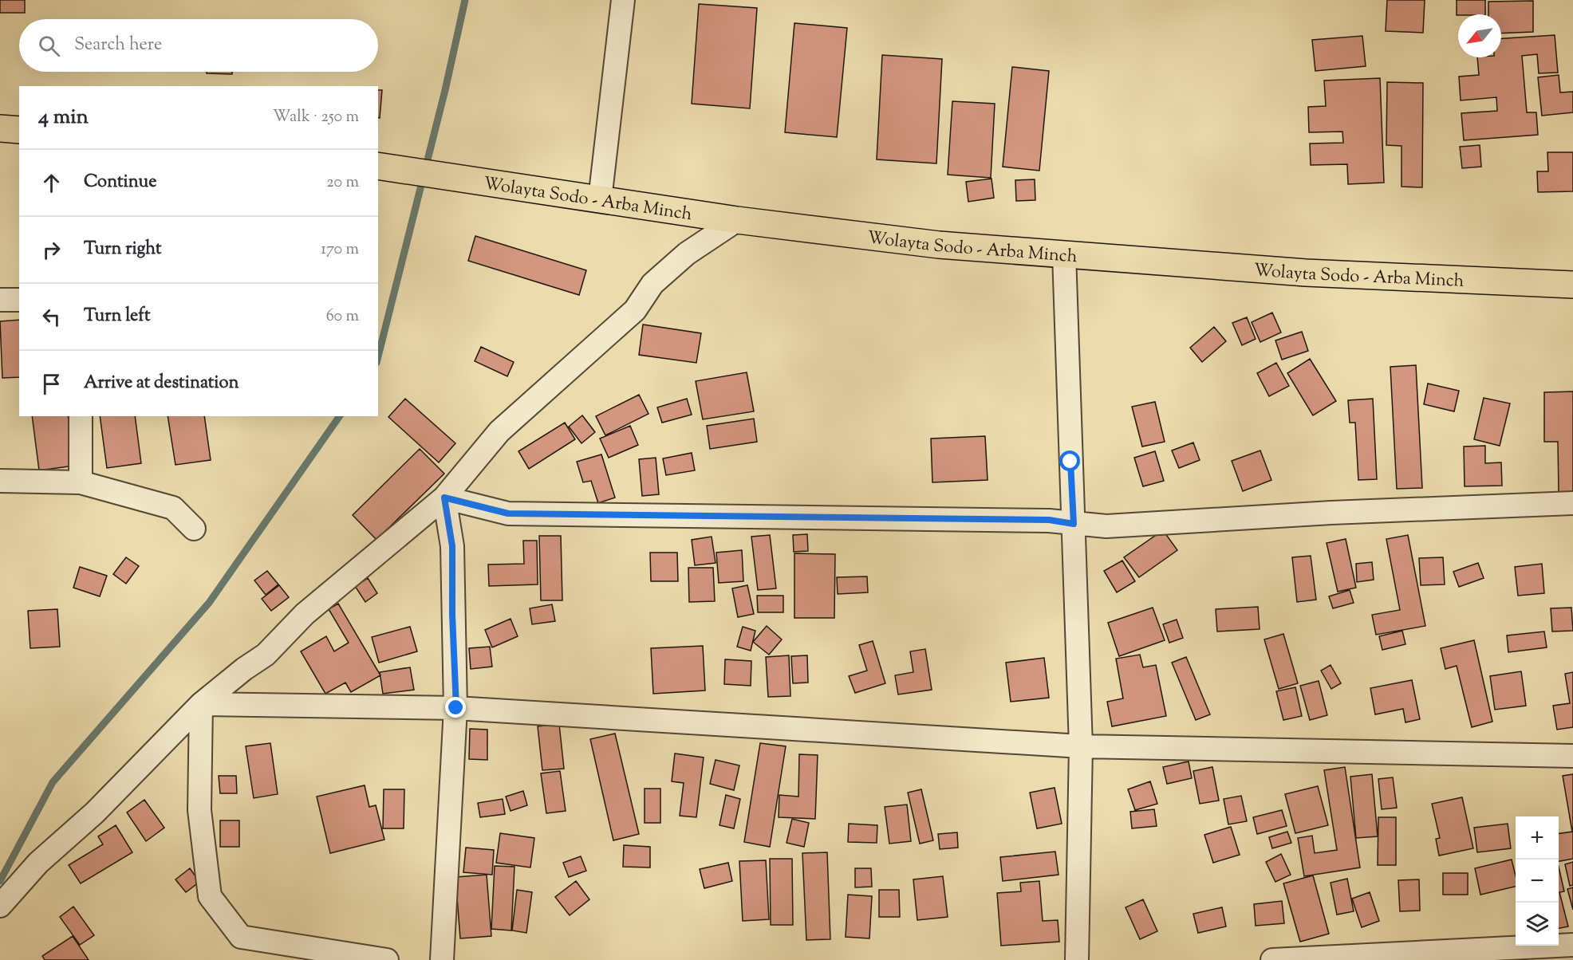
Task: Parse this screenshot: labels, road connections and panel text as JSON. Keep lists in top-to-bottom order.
{
  "streets": {
    "highway": ["Wolayta Sodo - Arba Minch"]
  },
  "north": "bottom left",
  "page": {
    "search": "Search here",
    "heading": ["4 min", "Walk · 250 m"],
    "list": [
      ["Continue", "20 m"],
      ["Turn right", "170 m"],
      ["Turn left", "60 m"],
      "Arrive at destination"
    ],
    "map_buttons": ["+", "−"]
  }
}
